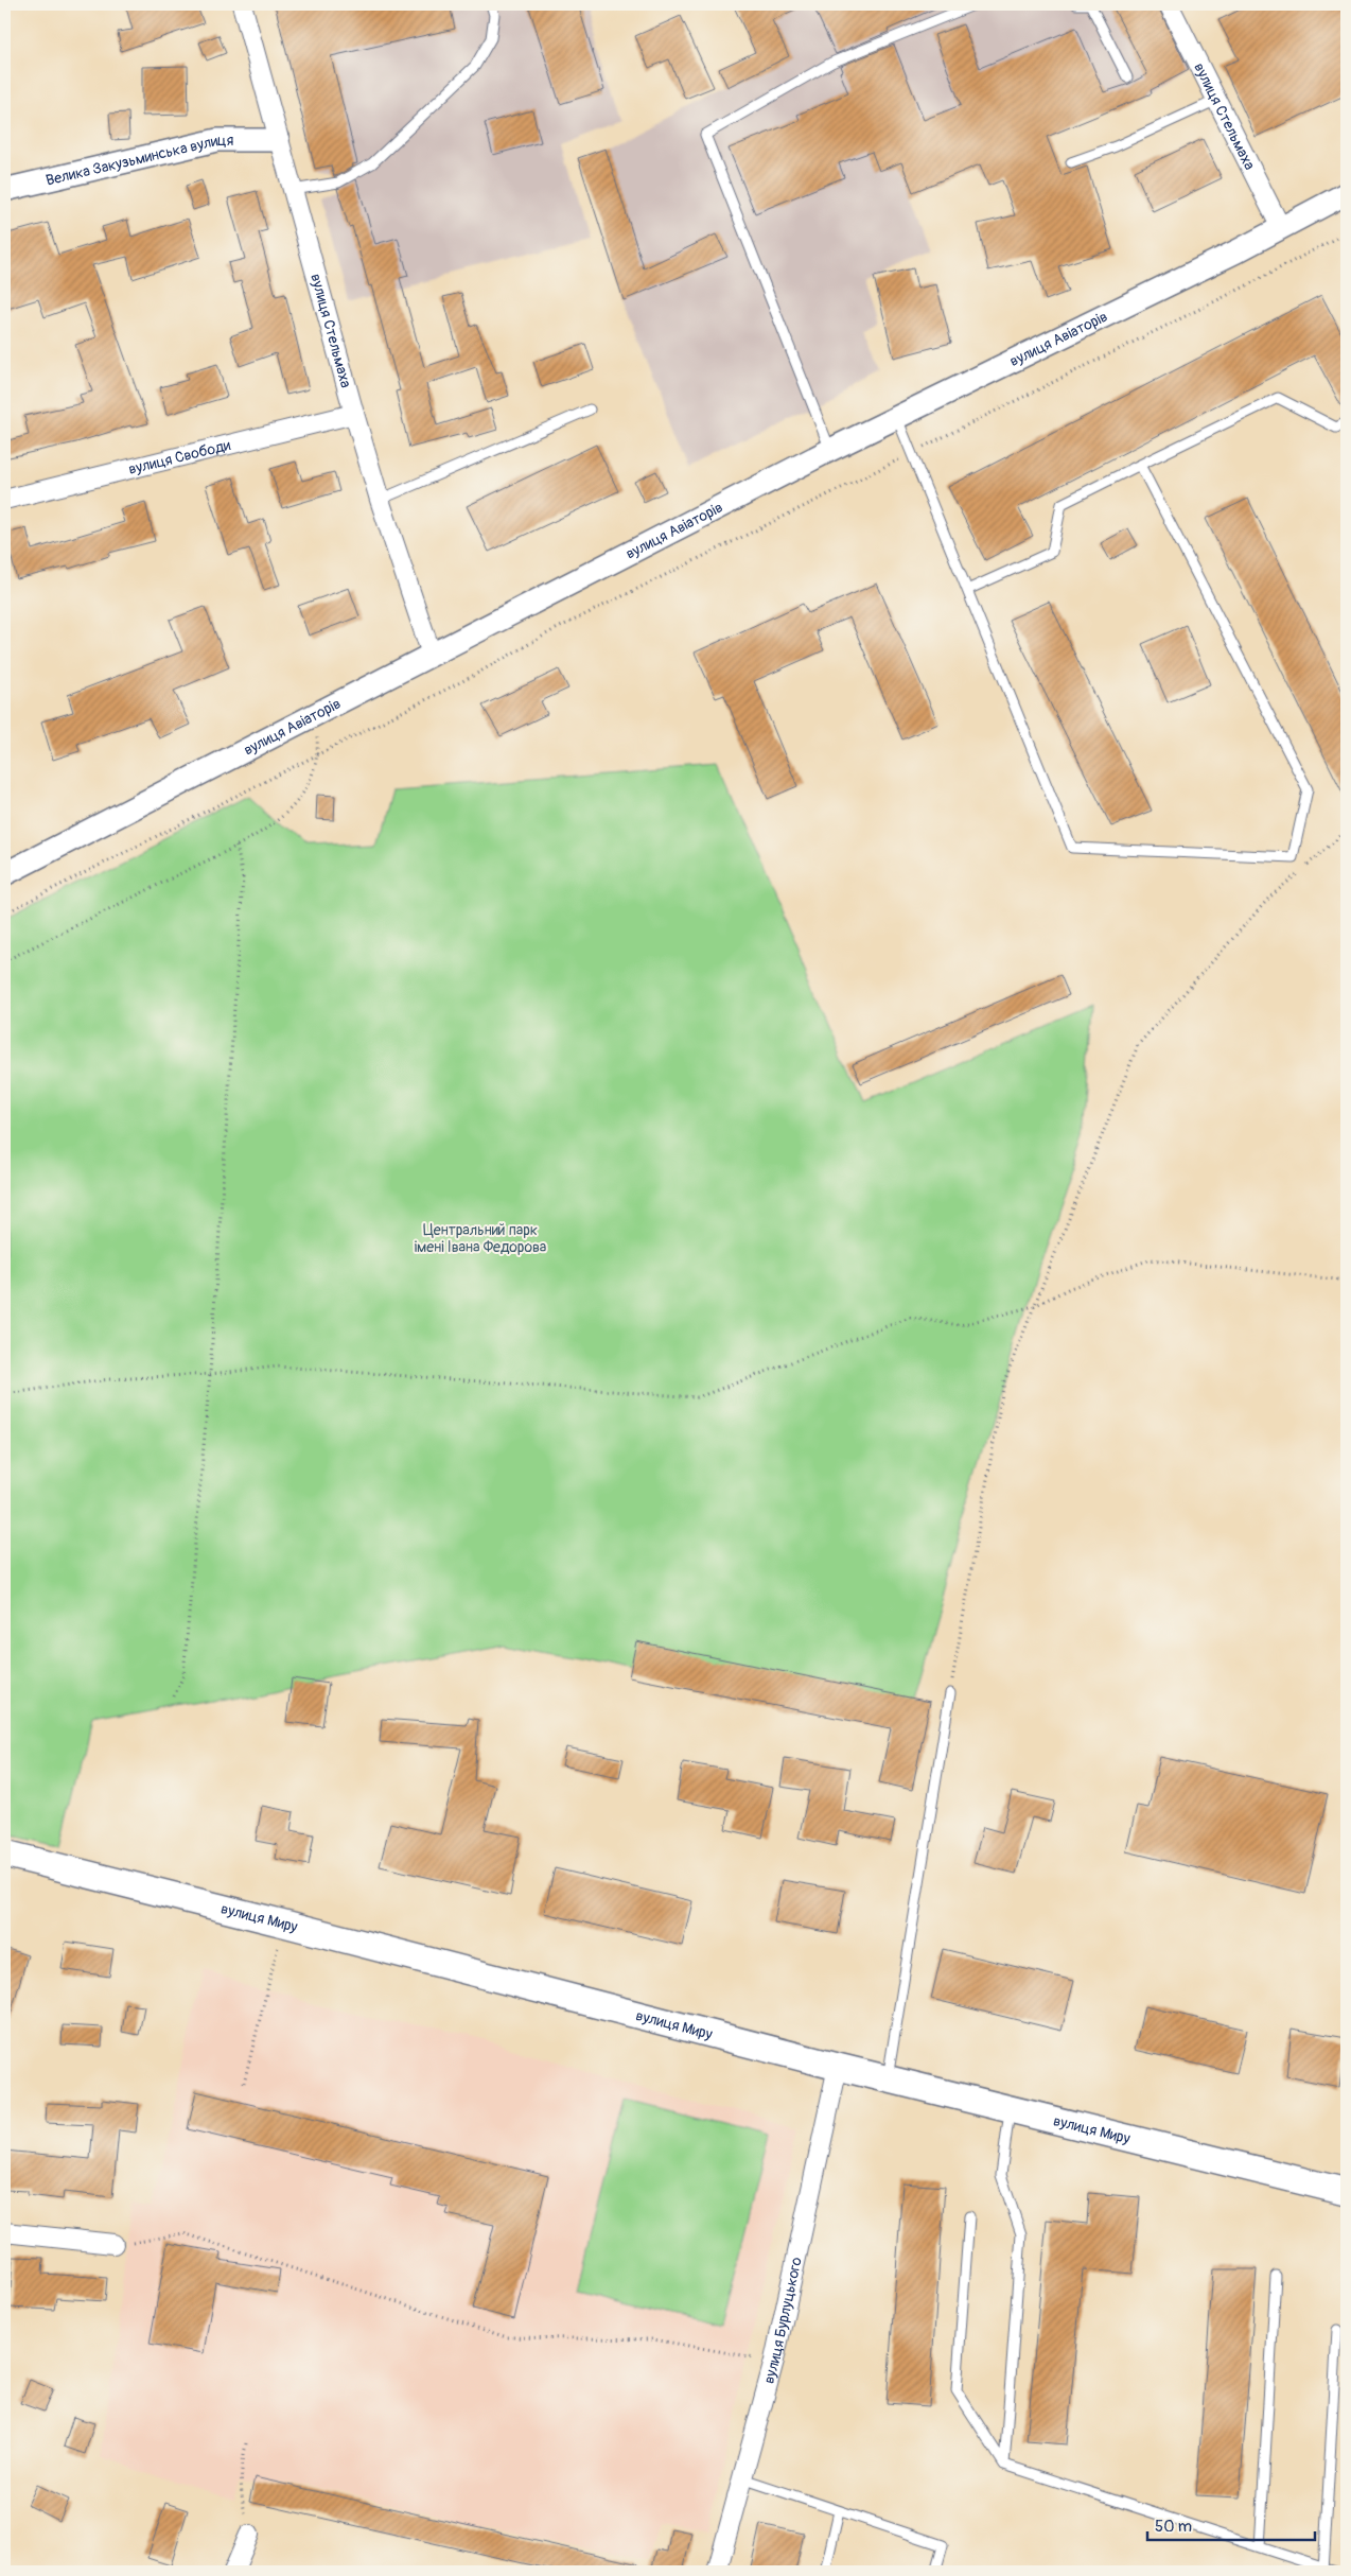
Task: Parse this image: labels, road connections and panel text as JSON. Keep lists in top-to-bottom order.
{
  "streets": {
    "main road": ["вулиця Миру"],
    "street": [
      "вулиця Стельмаха",
      "Велика Закузьминська вулиця",
      "вулиця Авіаторів",
      "вулиця Свободи",
      "вулиця Бурлуцького"
    ]
  },
  "crossings": [
    ["вулиця Стельмаха", "Велика Закузьминська вулиця"],
    ["вулиця Стельмаха", "вулиця Авіаторів"],
    ["вулиця Стельмаха", "вулиця Свободи"],
    ["вулиця Миру", "вулиця Бурлуцького"]
  ],
  "parks": ["Центральний парк імені Івана Федорова"],
  "scale_bar": "50 m"
}
